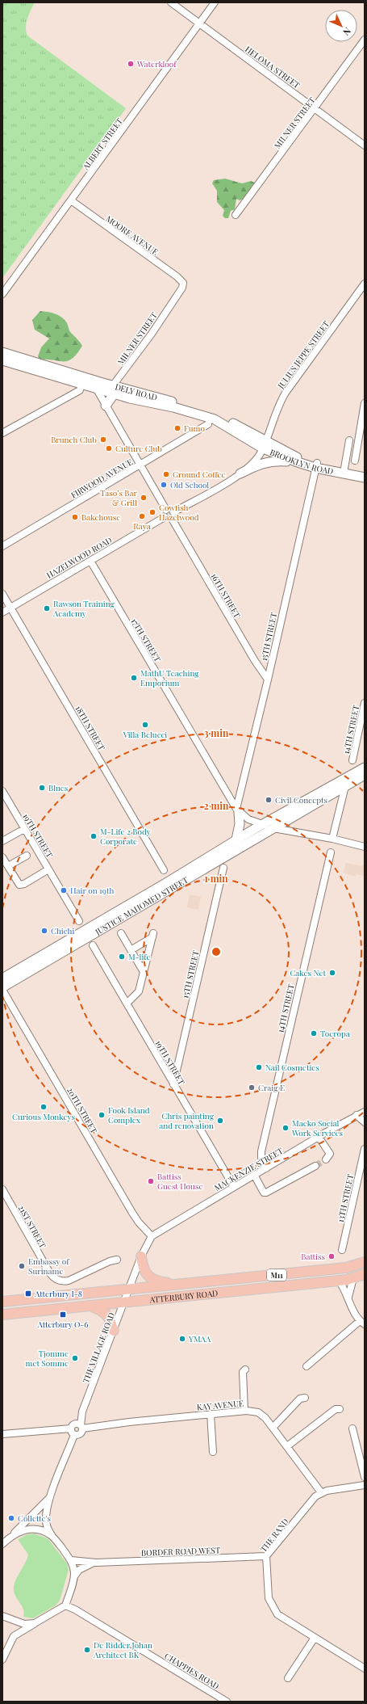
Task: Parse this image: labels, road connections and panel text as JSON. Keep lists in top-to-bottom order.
{
  "streets": {
    "main road": [
      "DELY ROAD",
      "BROOKLYN ROAD",
      "JUSTICE MAHOMED STREET",
      "M11",
      "ATTERBURY ROAD"
    ],
    "street": [
      "HELOMA STREET",
      "MILNER STREET",
      "ALBERT STREET",
      "MOORE AVENUE",
      "JULIUS JEPPE STREET",
      "FIRWOOD AVENUE",
      "HAZELWOOD ROAD",
      "16TH STREET",
      "15TH STREET",
      "17TH STREET",
      "18TH STREET",
      "14TH STREET",
      "19TH STREET",
      "20TH STREET",
      "MACKENZIE STREET",
      "13TH STREET",
      "21ST STREET",
      "THE VILLAGE ROAD",
      "KAY AVENUE",
      "THE RAND",
      "BORDER ROAD WEST",
      "CHAPPIES ROAD"
    ]
  },
  "crossings": [
    ["HELOMA STREET", "MILNER STREET"],
    ["HELOMA STREET", "ALBERT STREET"],
    ["MILNER STREET", "MOORE AVENUE"],
    ["MILNER STREET", "DELY ROAD"],
    ["ALBERT STREET", "MOORE AVENUE"],
    ["JULIUS JEPPE STREET", "DELY ROAD"],
    ["JULIUS JEPPE STREET", "BROOKLYN ROAD"],
    ["DELY ROAD", "BROOKLYN ROAD"],
    ["BROOKLYN ROAD", "15TH STREET"],
    ["HAZELWOOD ROAD", "16TH STREET"],
    ["HAZELWOOD ROAD", "17TH STREET"],
    ["HAZELWOOD ROAD", "18TH STREET"],
    ["16TH STREET", "15TH STREET"],
    ["15TH STREET", "17TH STREET"],
    ["15TH STREET", "19TH STREET"],
    ["17TH STREET", "JUSTICE MAHOMED STREET"],
    ["14TH STREET", "MACKENZIE STREET"],
    ["19TH STREET", "MACKENZIE STREET"],
    ["JUSTICE MAHOMED STREET", "20TH STREET"],
    ["20TH STREET", "MACKENZIE STREET"],
    ["ATTERBURY ROAD", "THE VILLAGE ROAD"],
    ["THE VILLAGE ROAD", "KAY AVENUE"],
    ["KAY AVENUE", "THE RAND"],
    ["THE RAND", "BORDER ROAD WEST"]
  ],
  "places": {
    "other": [
      "Waterkloof",
      "Fumo",
      "Brunch Club",
      "Culture Club",
      "Ground Coffee",
      "Old School",
      "Taso’s Bar & Grill",
      "Cowfish Hazelwood",
      "Raya",
      "Bakehouse",
      "Rawson Training Academy",
      "MathU Teaching Emporium",
      "Villa Belucci",
      "Blues",
      "Civil Concepts",
      "M-Life 2 Body Corporate",
      "Hair on 19th",
      "Chichi",
      "M-life",
      "Cakes Net",
      "Toeropa",
      "Nail Cosmetics",
      "Craig E",
      "Curious Monkeys",
      "Fook Island Complex",
      "Chris painting and renovation",
      "Maeko Social Work Services",
      "Battiss Guest House",
      "Battiss",
      "Embassy of Suriname",
      "YMAA",
      "Tjomme met Somme",
      "Collette's",
      "De Ridder Johan Architect BK"
    ],
    "transit": ["Atterbury I-8", "Atterbury O-6"]
  },
  "north": "bottom right",
  "rings": ["3 min", "2 min", "1 min"]
}
